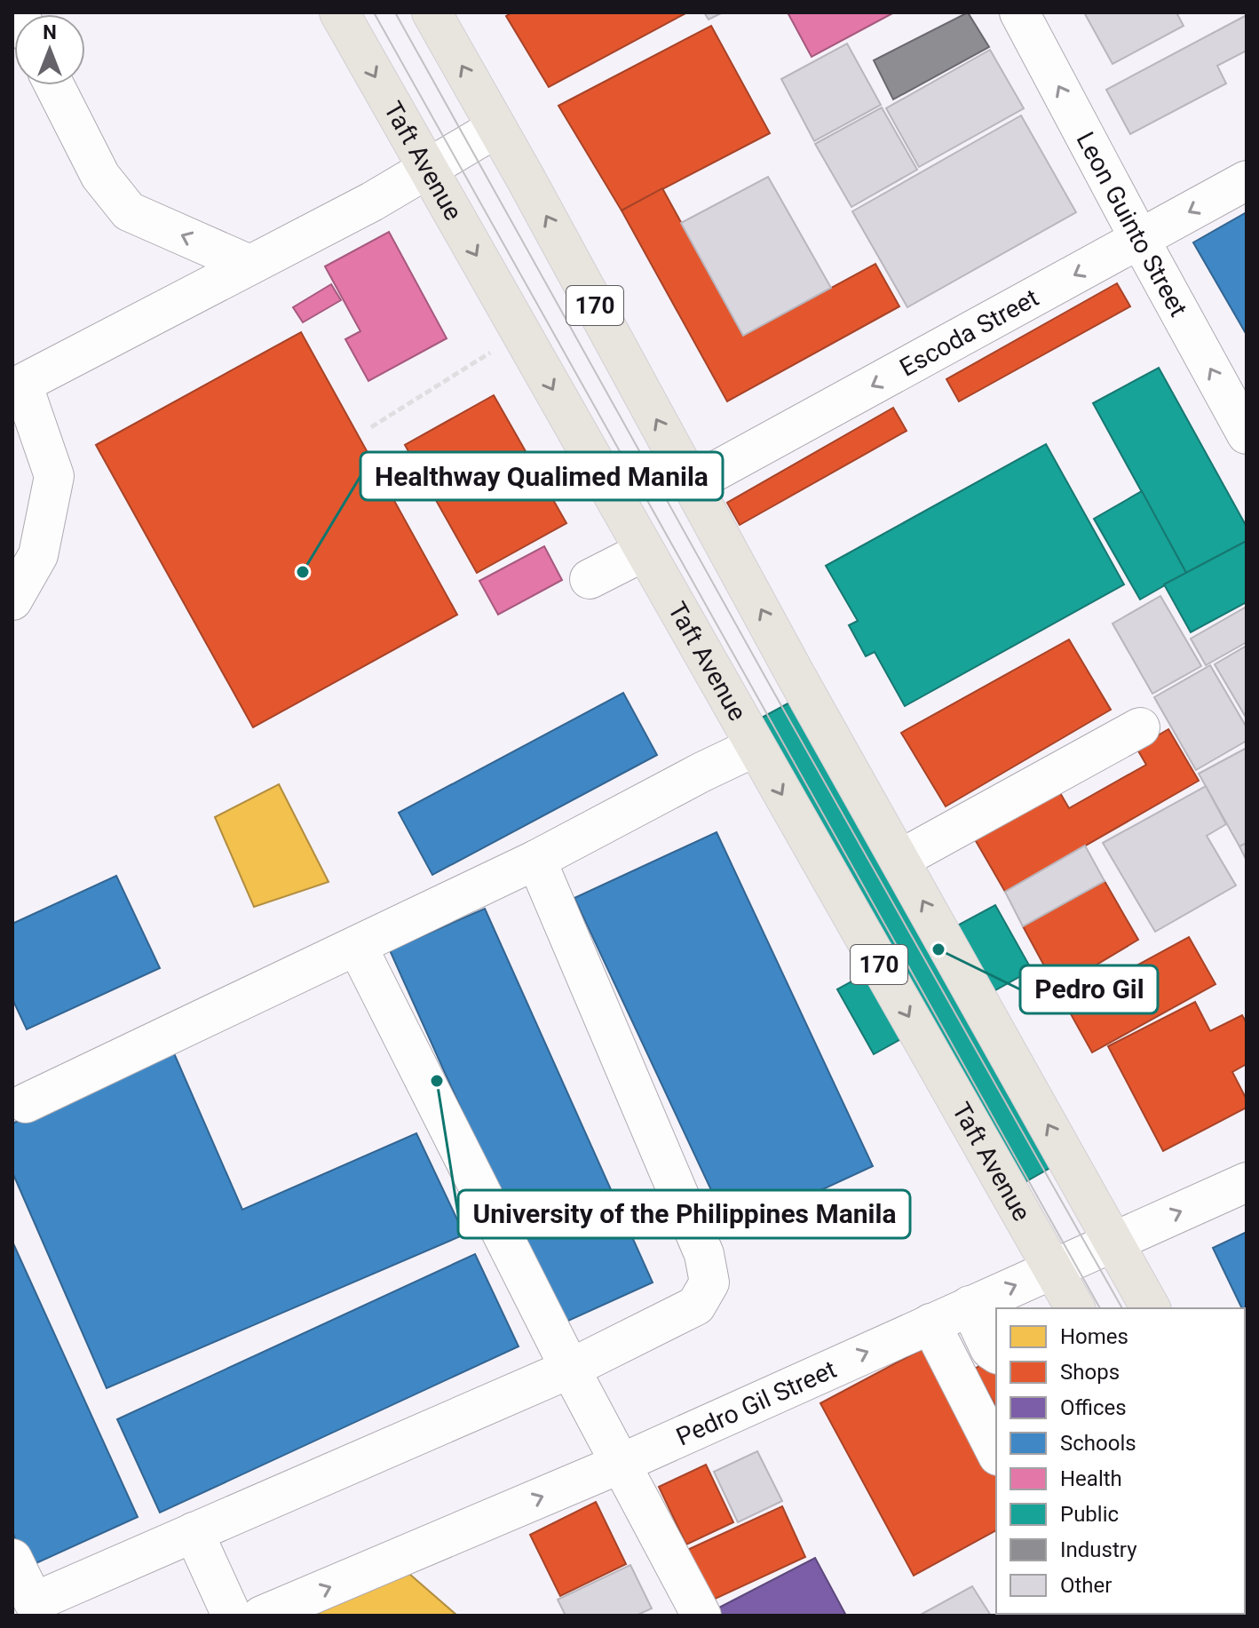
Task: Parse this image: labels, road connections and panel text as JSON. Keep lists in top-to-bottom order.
{
  "streets": {
    "main road": ["Taft Avenue", "170"],
    "street": ["Leon Guinto Street", "Escoda Street", "Pedro Gil Street"]
  },
  "crossings": [
    ["Taft Avenue", "Pedro Gil Street"],
    ["Leon Guinto Street", "Escoda Street"],
    ["170", "Escoda Street"],
    ["170", "Pedro Gil Street"]
  ],
  "one_way": ["Leon Guinto Street", "Escoda Street"],
  "places": ["Healthway Qualimed Manila", "Pedro Gil", "University of the Philippines Manila"],
  "legend": [
    "Homes",
    "Shops",
    "Offices",
    "Schools",
    "Health",
    "Public",
    "Industry",
    "Other"
  ],
  "north": "top"
}
